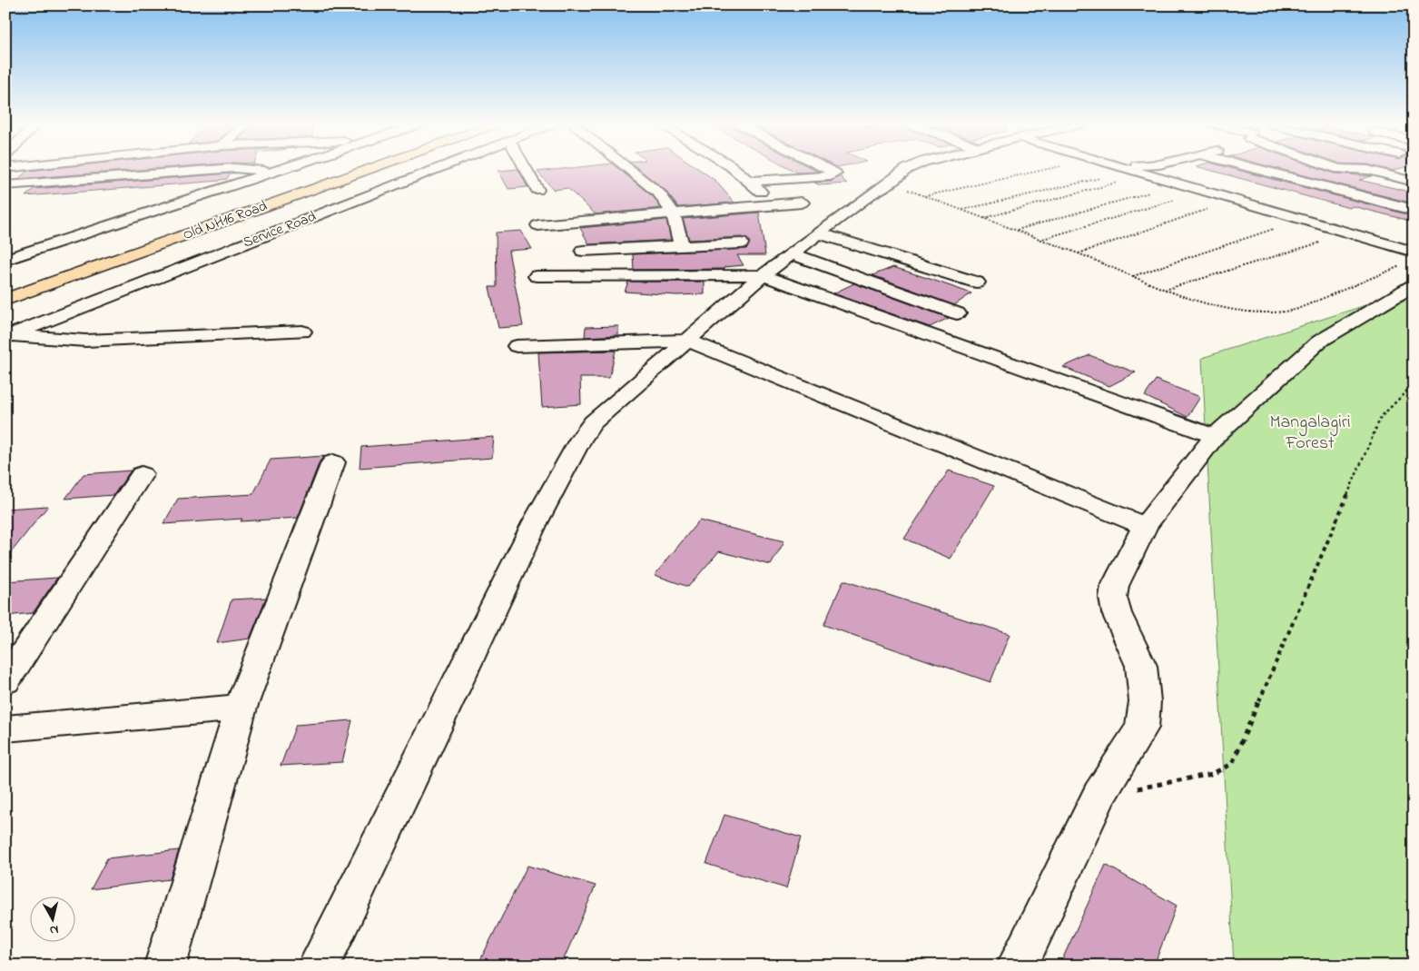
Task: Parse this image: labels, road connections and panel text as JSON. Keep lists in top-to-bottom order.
{
  "streets": {
    "main road": ["Old NH16 Road"],
    "street": ["Service Road"]
  },
  "parks": ["Mangalagiri Forest"],
  "north": "bottom"
}
